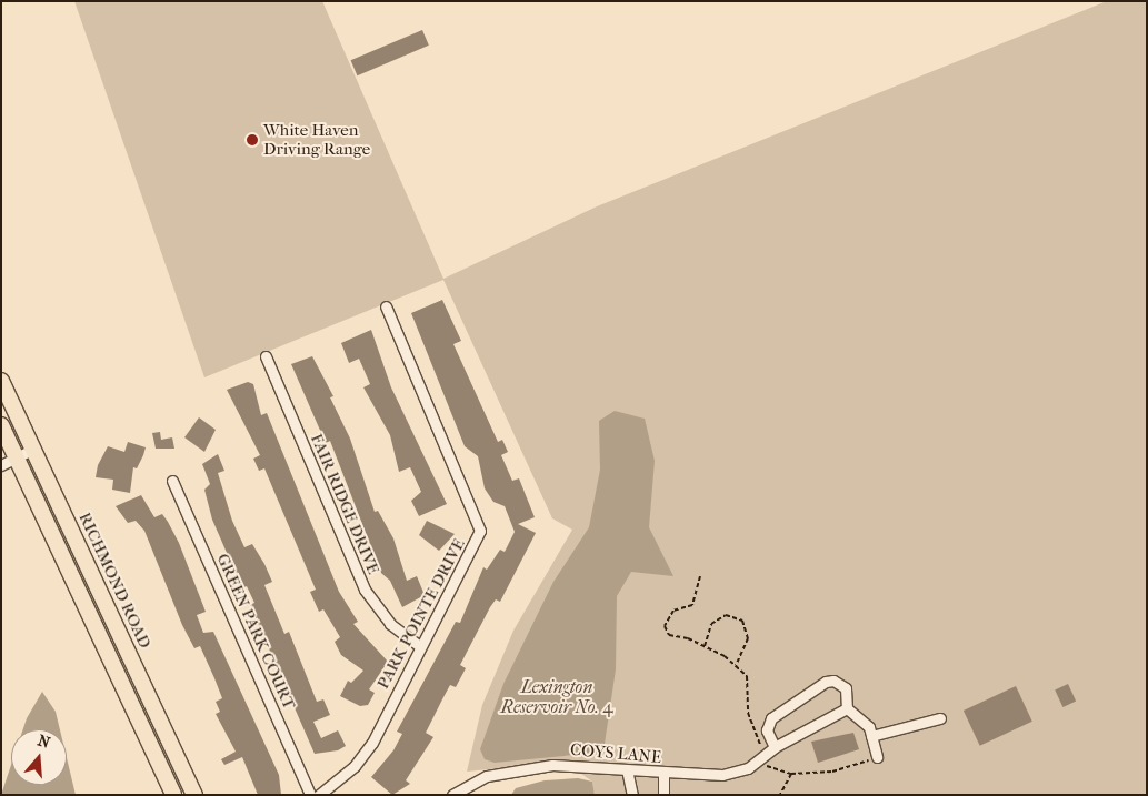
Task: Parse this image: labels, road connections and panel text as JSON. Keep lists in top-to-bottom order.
{
  "streets": {
    "highway": ["RICHMOND ROAD"],
    "street": [
      "FAIR RIDGE DRIVE",
      "PARK POINTE DRIVE",
      "GREEN PARK COURT",
      "COYS LANE"
    ]
  },
  "crossings": [
    ["FAIR RIDGE DRIVE", "PARK POINTE DRIVE"]
  ],
  "water": ["Lexington Reservoir No. 4"],
  "places": ["White Haven Driving Range"],
  "north": "top"
}
